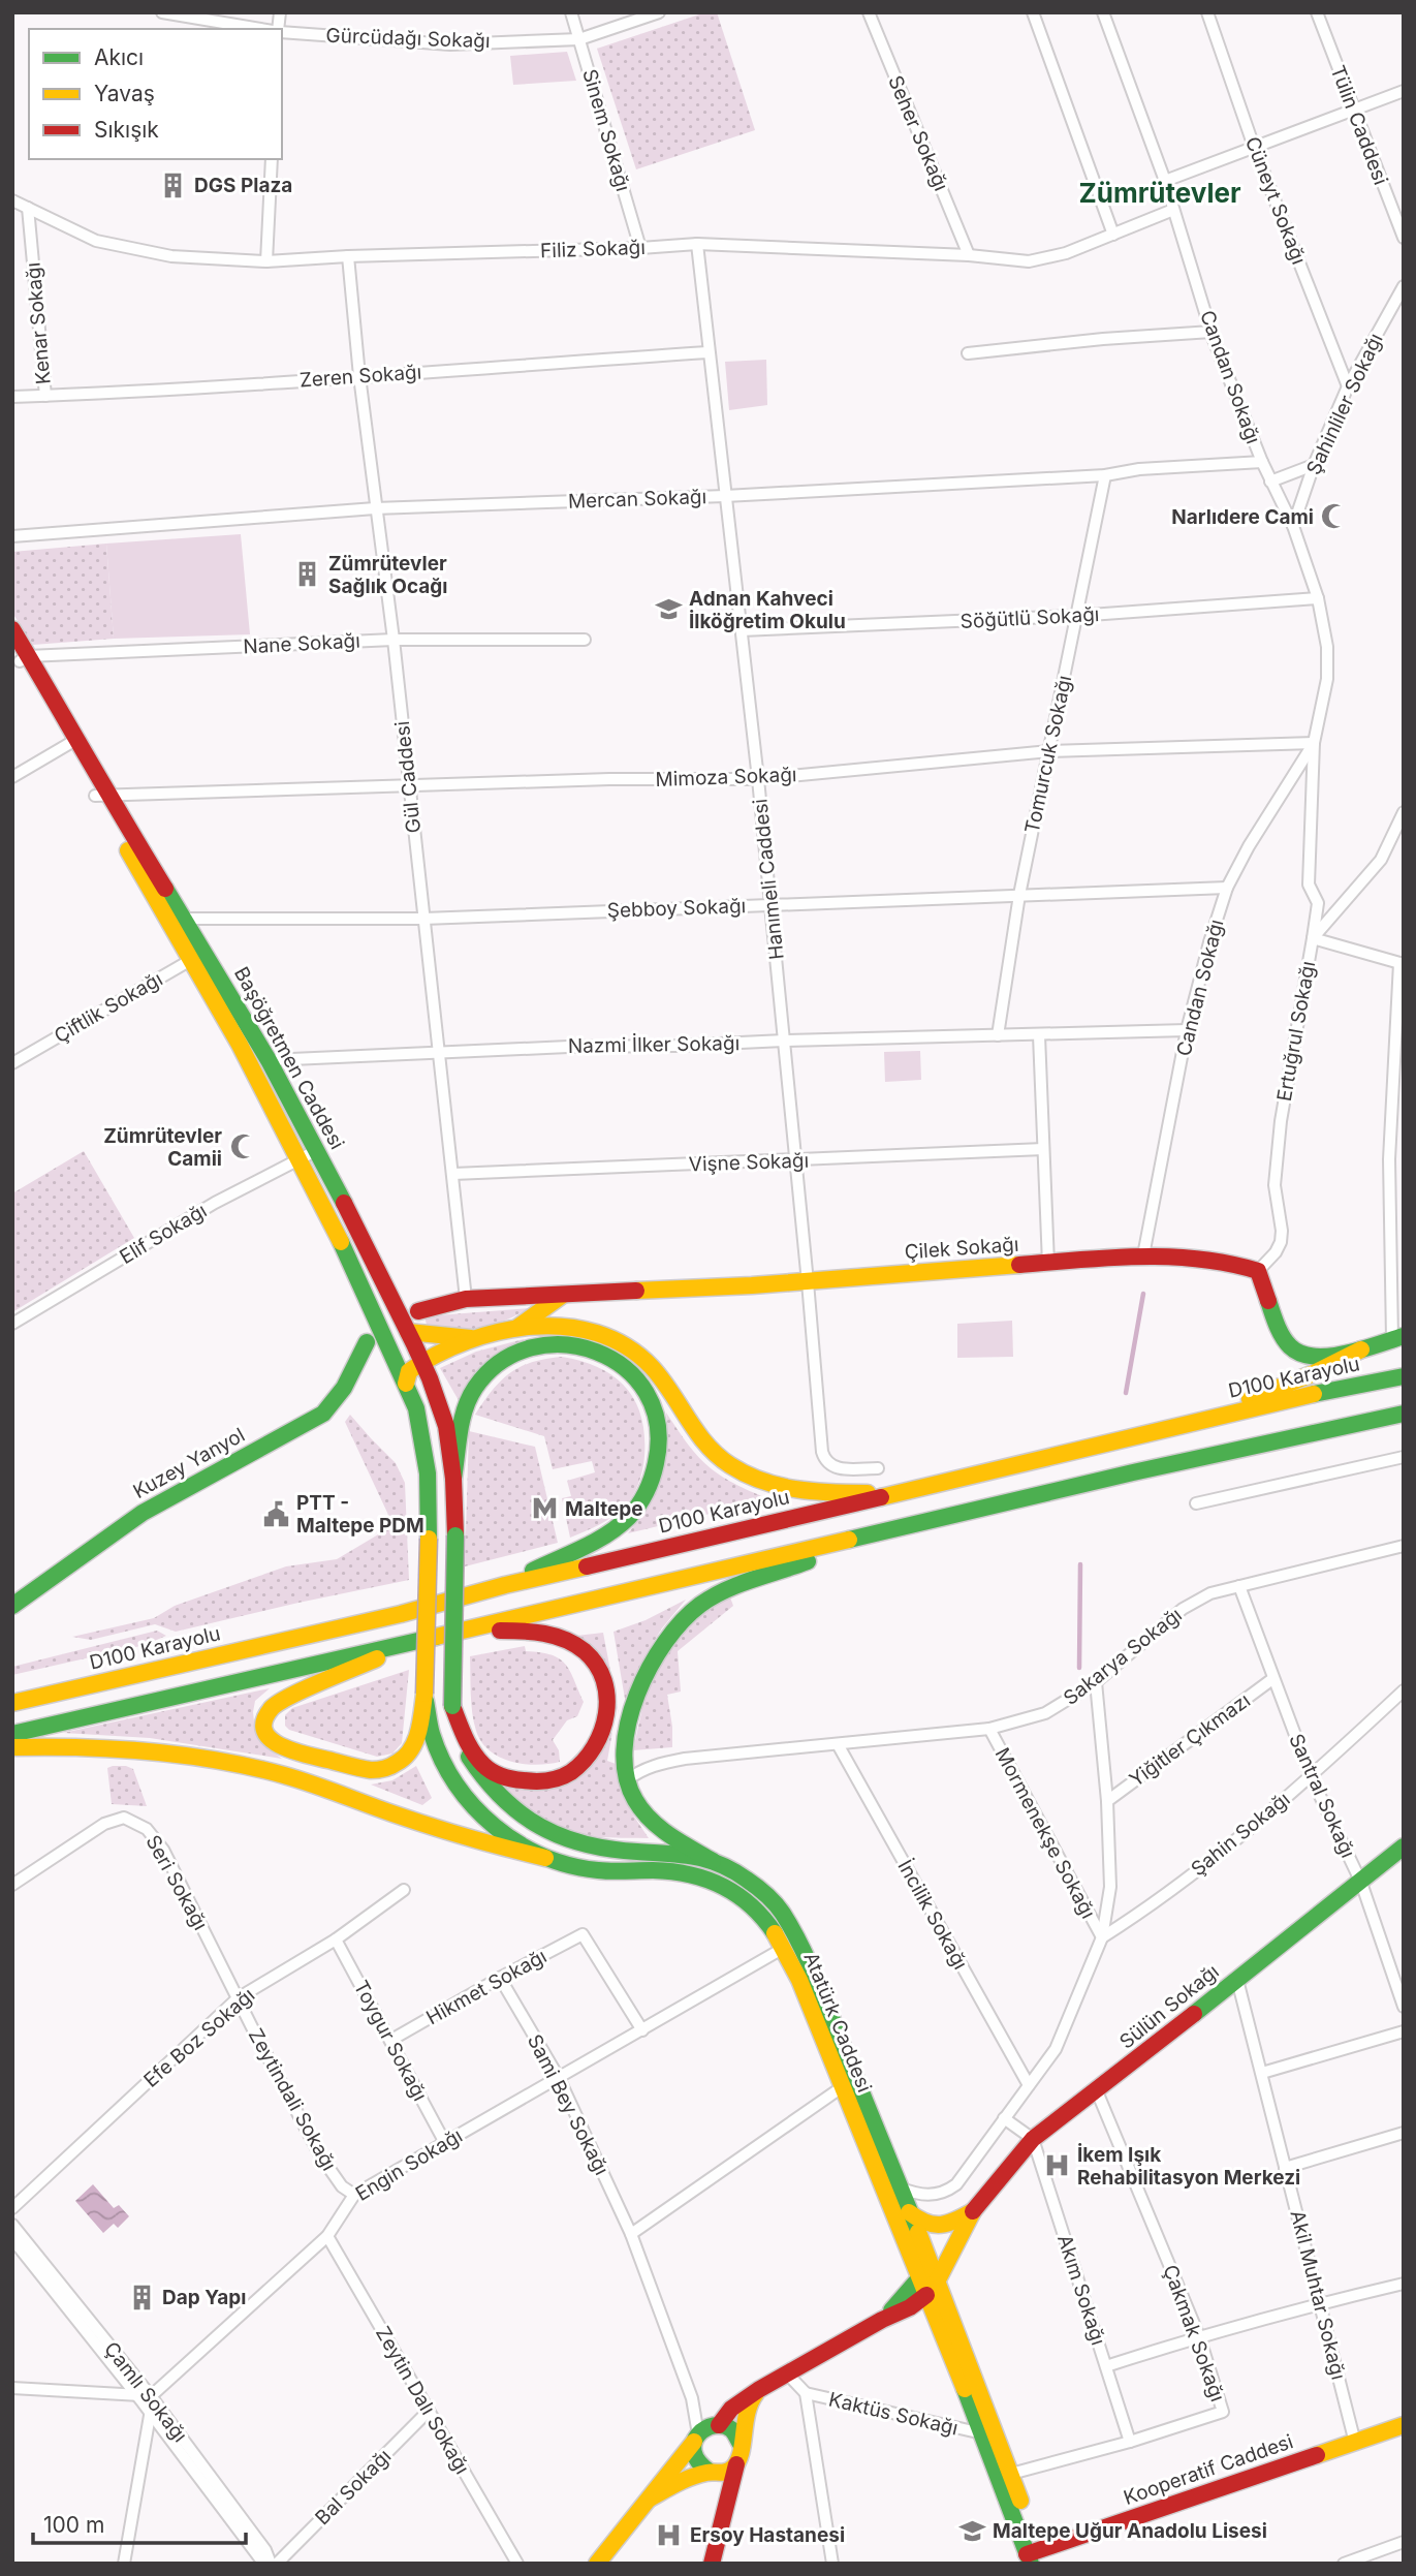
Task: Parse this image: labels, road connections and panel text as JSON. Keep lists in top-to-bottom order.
{
  "streets": {
    "main road": [
      "Başöğretmen Caddesi",
      "Çilek Sokağı",
      "D100 Karayolu",
      "Kuzey Yanyol",
      "Sülün Sokağı",
      "Atatürk Caddesi",
      "Kooperatif Caddesi"
    ],
    "street": [
      "Gürcüdağı Sokağı",
      "Tülin Caddesi",
      "Sinem Sokağı",
      "Seher Sokağı",
      "Cüneyt Sokağı",
      "Filiz Sokağı",
      "Kenar Sokağı",
      "Zeren Sokağı",
      "Candan Sokağı",
      "Şahinliler Sokağı",
      "Mercan Sokağı",
      "Söğütlü Sokağı",
      "Nane Sokağı",
      "Tomurcuk Sokağı",
      "Gül Caddesi",
      "Mimoza Sokağı",
      "Hanımeli Caddesi",
      "Şebboy Sokağı",
      "Çiftlik Sokağı",
      "Ertuğrul Sokağı",
      "Nazmi İlker Sokağı",
      "Vişne Sokağı",
      "Elif Sokağı",
      "Sakarya Sokağı",
      "Yiğitler Çıkmazı",
      "Santral Sokağı",
      "Mormenekşe Sokağı",
      "Şahin Sokağı",
      "Seri Sokağı",
      "İncilik Sokağı",
      "Hikmet Sokağı",
      "Efe Boz Sokağı",
      "Toygur Sokağı",
      "Zeytindali Sokağı",
      "Sami Bey Sokağı",
      "Engin Sokağı",
      "Akım Sokağı",
      "Akil Muhtar Sokağı",
      "Çakmak Sokağı",
      "Çamlı Sokağı",
      "Zeytin Dalı Sokağı",
      "Kaktüs Sokağı",
      "Bal Sokağı"
    ]
  },
  "crossings": [
    ["Gürcüdağı Sokağı", "Sinem Sokağı"],
    ["Sinem Sokağı", "Filiz Sokağı"],
    ["Seher Sokağı", "Filiz Sokağı"],
    ["Cüneyt Sokağı", "Şahinliler Sokağı"],
    ["Filiz Sokağı", "Kenar Sokağı"],
    ["Filiz Sokağı", "Candan Sokağı"],
    ["Filiz Sokağı", "Gül Caddesi"],
    ["Filiz Sokağı", "Hanımeli Caddesi"],
    ["Kenar Sokağı", "Zeren Sokağı"],
    ["Zeren Sokağı", "Gül Caddesi"],
    ["Zeren Sokağı", "Hanımeli Caddesi"],
    ["Candan Sokağı", "Şahinliler Sokağı"],
    ["Candan Sokağı", "Mercan Sokağı"],
    ["Candan Sokağı", "Söğütlü Sokağı"],
    ["Candan Sokağı", "Mimoza Sokağı"],
    ["Candan Sokağı", "Şebboy Sokağı"],
    ["Candan Sokağı", "Ertuğrul Sokağı"],
    ["Candan Sokağı", "Nazmi İlker Sokağı"],
    ["Candan Sokağı", "Çilek Sokağı"],
    ["Mercan Sokağı", "Tomurcuk Sokağı"],
    ["Mercan Sokağı", "Gül Caddesi"],
    ["Mercan Sokağı", "Hanımeli Caddesi"],
    ["Söğütlü Sokağı", "Tomurcuk Sokağı"],
    ["Söğütlü Sokağı", "Hanımeli Caddesi"],
    ["Nane Sokağı", "Gül Caddesi"],
    ["Nane Sokağı", "Başöğretmen Caddesi"],
    ["Tomurcuk Sokağı", "Mimoza Sokağı"],
    ["Tomurcuk Sokağı", "Şebboy Sokağı"],
    ["Tomurcuk Sokağı", "Nazmi İlker Sokağı"],
    ["Gül Caddesi", "Mimoza Sokağı"],
    ["Gül Caddesi", "Şebboy Sokağı"],
    ["Gül Caddesi", "Nazmi İlker Sokağı"],
    ["Gül Caddesi", "Vişne Sokağı"],
    ["Gül Caddesi", "Çilek Sokağı"],
    ["Mimoza Sokağı", "Hanımeli Caddesi"],
    ["Mimoza Sokağı", "Başöğretmen Caddesi"],
    ["Hanımeli Caddesi", "Şebboy Sokağı"],
    ["Hanımeli Caddesi", "Nazmi İlker Sokağı"],
    ["Hanımeli Caddesi", "Vişne Sokağı"],
    ["Hanımeli Caddesi", "Çilek Sokağı"],
    ["Şebboy Sokağı", "Başöğretmen Caddesi"],
    ["Çiftlik Sokağı", "Başöğretmen Caddesi"],
    ["Ertuğrul Sokağı", "Çilek Sokağı"],
    ["Nazmi İlker Sokağı", "Başöğretmen Caddesi"],
    ["Başöğretmen Caddesi", "Elif Sokağı"],
    ["Başöğretmen Caddesi", "Atatürk Caddesi"],
    ["Sakarya Sokağı", "Santral Sokağı"],
    ["Sakarya Sokağı", "Mormenekşe Sokağı"],
    ["Sakarya Sokağı", "İncilik Sokağı"],
    ["Yiğitler Çıkmazı", "Santral Sokağı"],
    ["Santral Sokağı", "Şahin Sokağı"],
    ["Santral Sokağı", "Sülün Sokağı"],
    ["Mormenekşe Sokağı", "Şahin Sokağı"],
    ["Seri Sokağı", "Efe Boz Sokağı"],
    ["Seri Sokağı", "Zeytindali Sokağı"],
    ["Hikmet Sokağı", "Toygur Sokağı"],
    ["Hikmet Sokağı", "Sami Bey Sokağı"],
    ["Hikmet Sokağı", "Engin Sokağı"],
    ["Sülün Sokağı", "Akım Sokağı"],
    ["Sülün Sokağı", "Akil Muhtar Sokağı"],
    ["Sülün Sokağı", "Çakmak Sokağı"],
    ["Atatürk Caddesi", "Engin Sokağı"],
    ["Atatürk Caddesi", "Çakmak Sokağı"],
    ["Atatürk Caddesi", "Kaktüs Sokağı"],
    ["Atatürk Caddesi", "Kooperatif Caddesi"],
    ["Efe Boz Sokağı", "Toygur Sokağı"],
    ["Efe Boz Sokağı", "Zeytindali Sokağı"],
    ["Toygur Sokağı", "Engin Sokağı"],
    ["Zeytindali Sokağı", "Engin Sokağı"],
    ["Sami Bey Sokağı", "Engin Sokağı"],
    ["Engin Sokağı", "Çamlı Sokağı"],
    ["Engin Sokağı", "Zeytin Dalı Sokağı"],
    ["Akım Sokağı", "Çakmak Sokağı"],
    ["Akil Muhtar Sokağı", "Kooperatif Caddesi"],
    ["Zeytin Dalı Sokağı", "Bal Sokağı"]
  ],
  "districts": ["Zümrütevler"],
  "places": {
    "building": ["DGS Plaza", "Zümrütevler Sağlık Ocağı", "Dap Yapı"],
    "mosque": ["Narlıdere Cami", "Zümrütevler Camii"],
    "school or university": ["Adnan Kahveci İlköğretim Okulu", "Maltepe Uğur Anadolu Lisesi"],
    "metro station": ["Maltepe"],
    "public building": ["PTT - Maltepe PDM"],
    "hospital": ["İkem Işık Rehabilitasyon Merkezi", "Ersoy Hastanesi"]
  },
  "legend": ["Akıcı", "Yavaş", "Sıkışık"],
  "scale_bar": "100 m"
}
